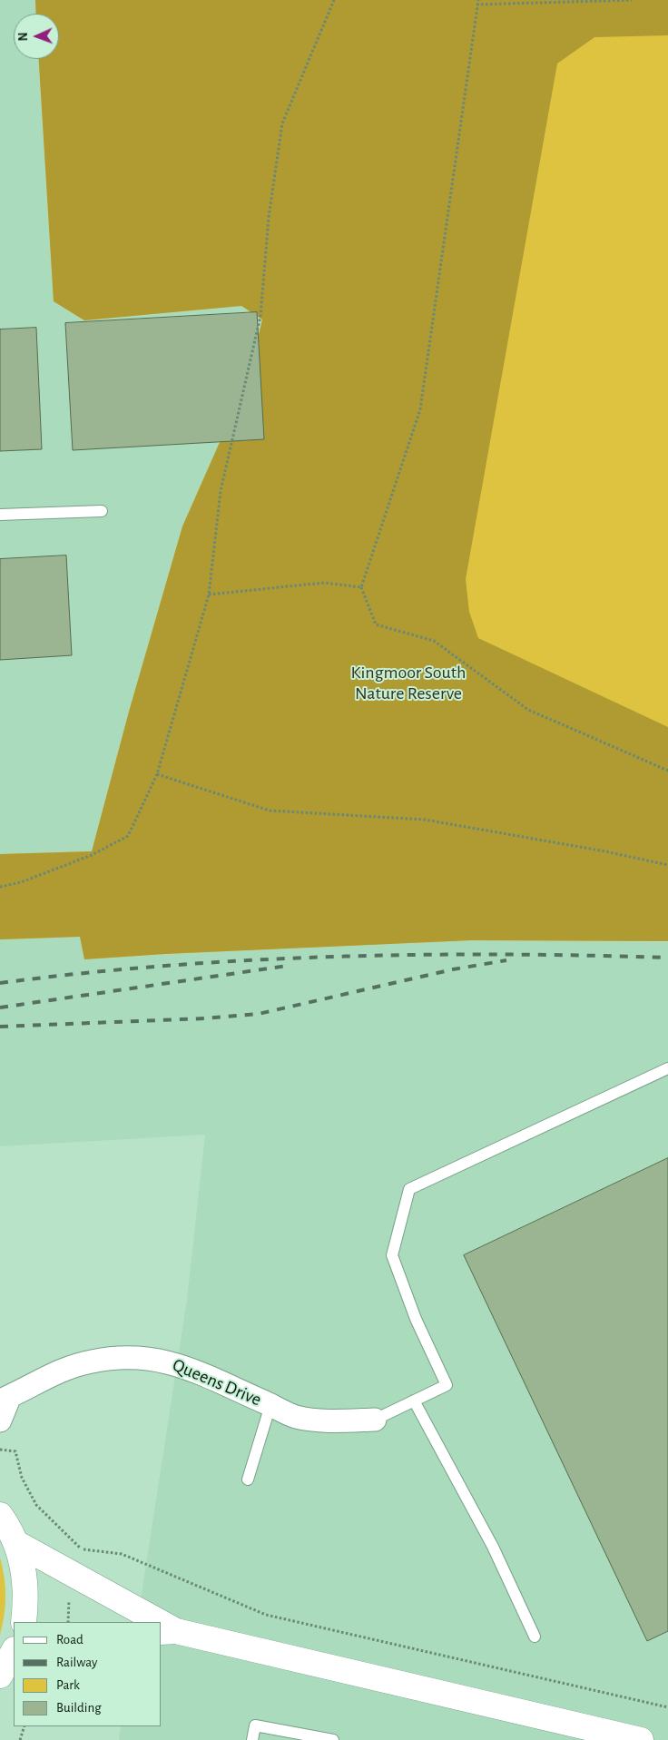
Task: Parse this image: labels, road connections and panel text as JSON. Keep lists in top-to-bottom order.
{
  "streets": {
    "street": ["Queens Drive"]
  },
  "parks": ["Kingmoor South Nature Reserve"],
  "legend": [
    "Road",
    "Railway",
    "Park",
    "Building"
  ],
  "north": "left"
}
